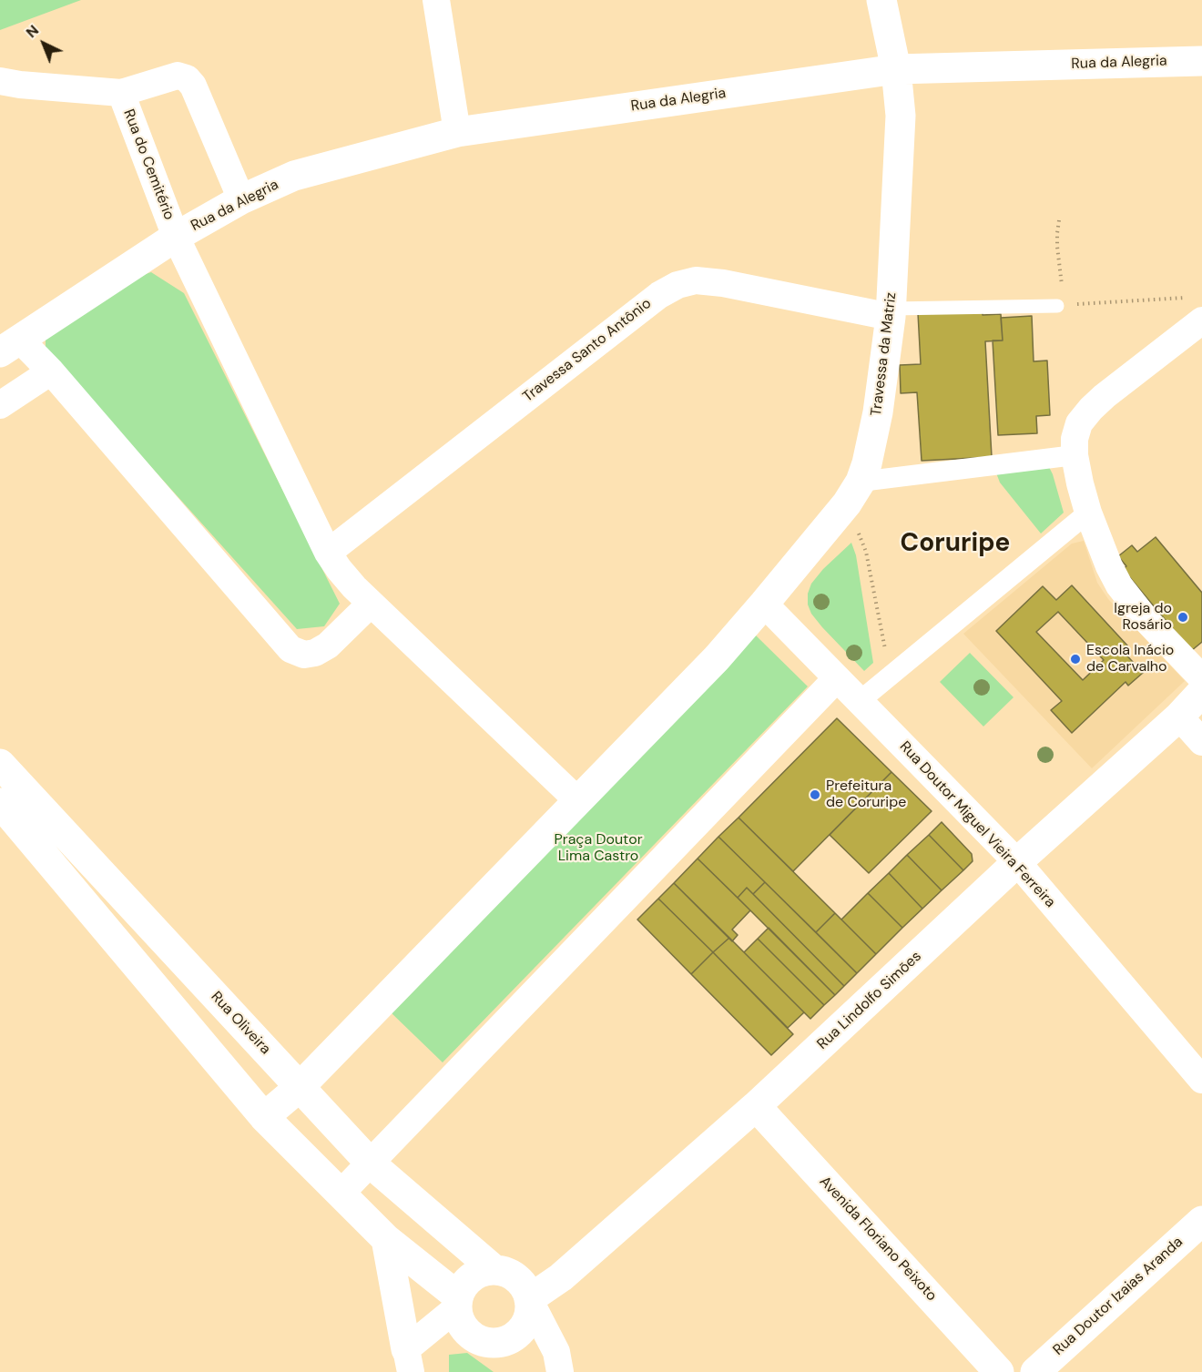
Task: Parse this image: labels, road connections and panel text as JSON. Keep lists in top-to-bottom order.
{
  "streets": {
    "street": [
      "Rua da Alegria",
      "Rua do Cemitério",
      "Travessa Santo Antônio",
      "Travessa da Matriz",
      "Rua Doutor Miguel Vieira Ferreira",
      "Rua Lindolfo Simões",
      "Rua Oliveira",
      "Avenida Floriano Peixoto",
      "Rua Doutor Izaias Aranda"
    ]
  },
  "crossings": [
    ["Rua da Alegria", "Rua do Cemitério"],
    ["Rua da Alegria", "Travessa da Matriz"],
    ["Rua do Cemitério", "Travessa Santo Antônio"],
    ["Travessa Santo Antônio", "Travessa da Matriz"],
    ["Travessa da Matriz", "Rua Doutor Miguel Vieira Ferreira"],
    ["Rua Doutor Miguel Vieira Ferreira", "Rua Lindolfo Simões"],
    ["Rua Lindolfo Simões", "Rua Oliveira"],
    ["Rua Lindolfo Simões", "Avenida Floriano Peixoto"]
  ],
  "districts": ["Coruripe"],
  "parks": ["Praça Doutor Lima Castro"],
  "places": ["Igreja do Rosário", "Escola Inácio de Carvalho", "Prefeitura de Coruripe"],
  "north": "top left"
}
